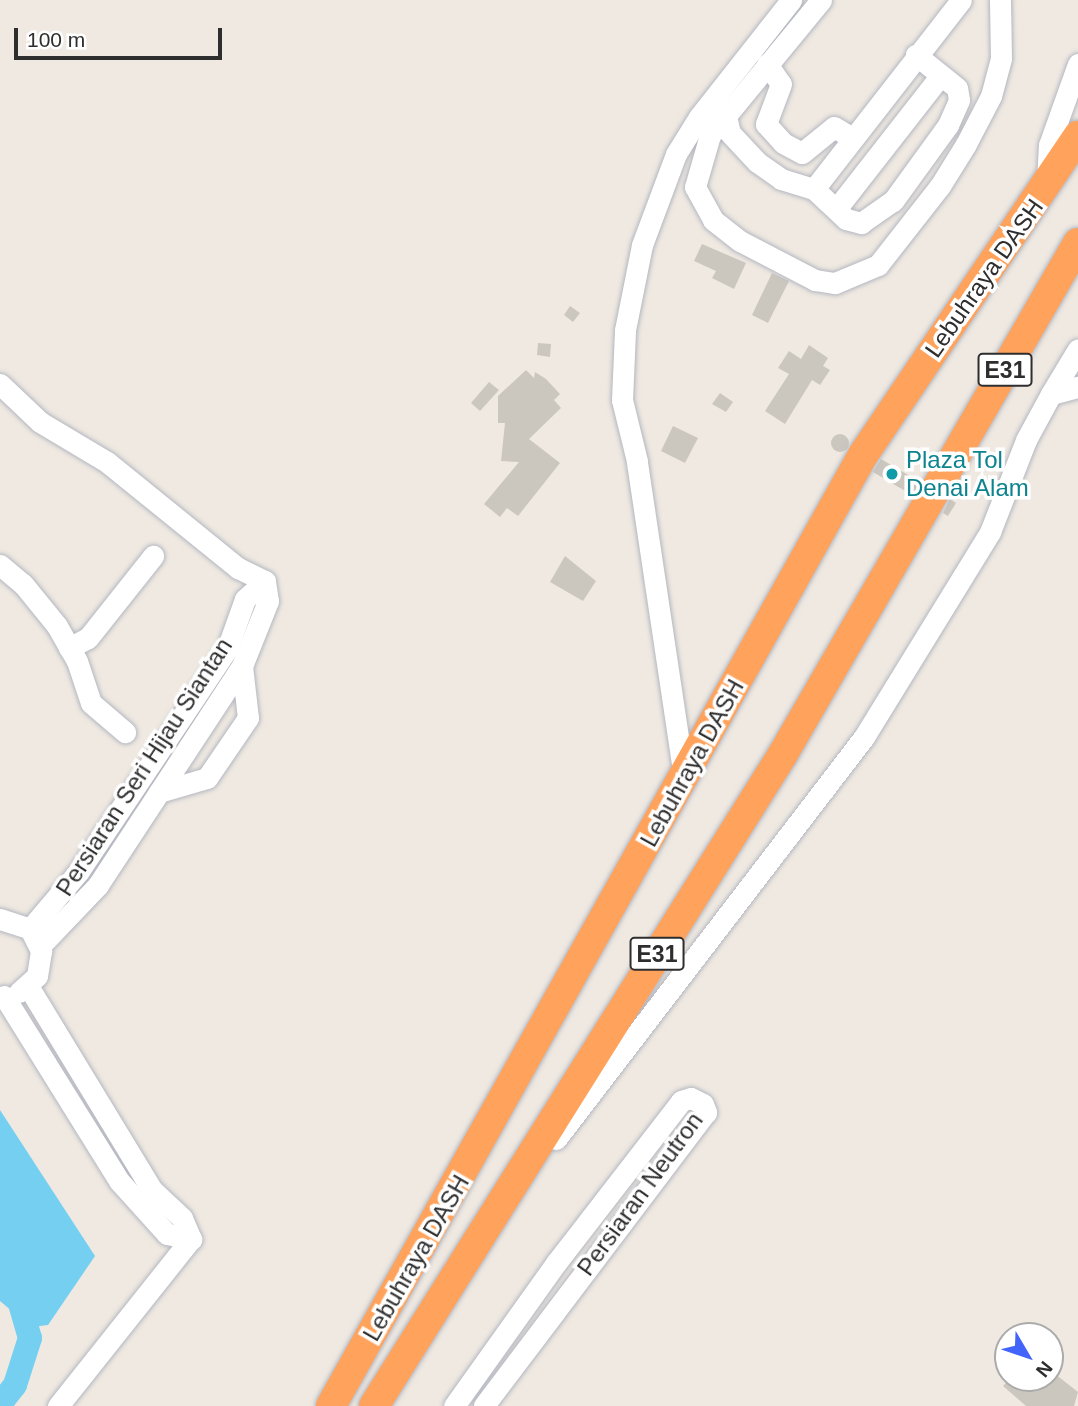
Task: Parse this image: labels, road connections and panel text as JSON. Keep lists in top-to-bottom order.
{
  "streets": {
    "highway": ["Lebuhraya DASH", "E31"],
    "street": ["Persiaran Seri Hijau Siantan", "Persiaran Neutron"]
  },
  "places": ["Plaza Tol Denai Alam"],
  "scale_bar": "100 m",
  "north": "bottom right"
}
